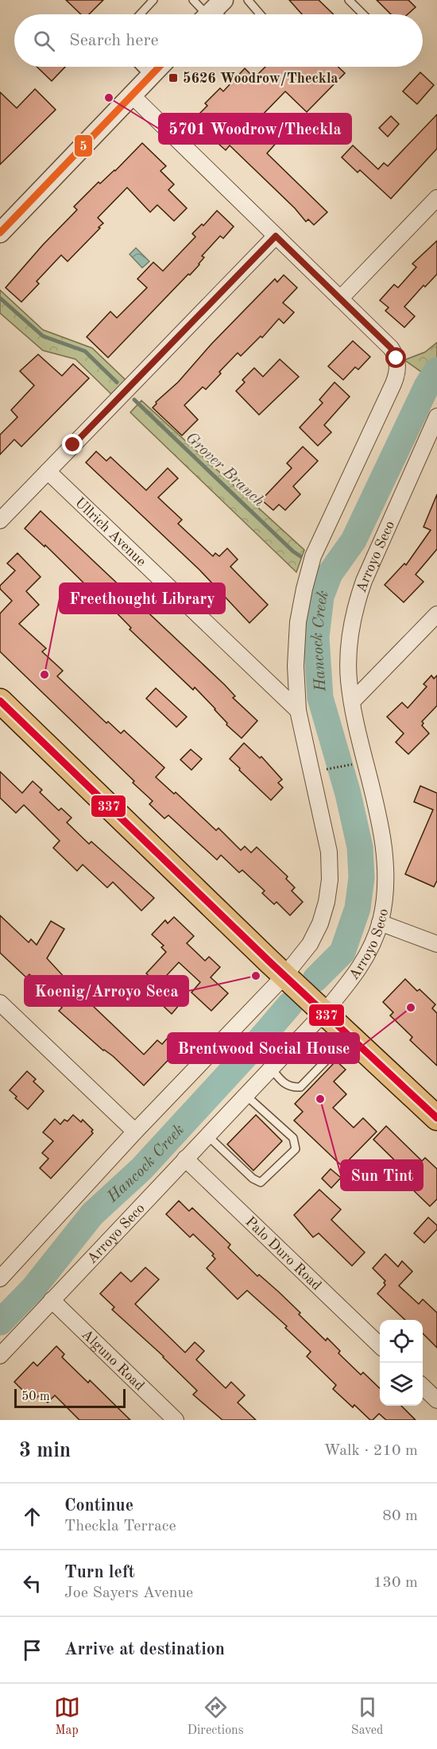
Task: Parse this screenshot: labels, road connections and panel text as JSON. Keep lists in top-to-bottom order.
{
  "streets": {
    "street": [
      "Ullrich Avenue",
      "Arroyo Seco",
      "Palo Duro Road",
      "Alguno Road"
    ]
  },
  "crossings": [
    ["Arroyo Seco", "Palo Duro Road"],
    ["Arroyo Seco", "Alguno Road"]
  ],
  "water": ["Grover Branch", "Hancock Creek"],
  "places": {
    "transit": ["5626 Woodrow/Theckla"],
    "other": [
      "5701 Woodrow/Theckla",
      "Freethought Library",
      "Koenig/Arroyo Seca",
      "Brentwood Social House",
      "Sun Tint"
    ]
  },
  "lines": ["transit line 5", "transit line 337"],
  "scale_bar": "50 m",
  "page": {
    "search": "Search here",
    "scale": "50 m",
    "heading": ["3 min", "Walk · 210 m"],
    "list": [
      ["Continue", "Theckla Terrace", "80 m"],
      ["Turn left", "Joe Sayers Avenue", "130 m"],
      "Arrive at destination"
    ],
    "nav": ["Map", "Directions", "Saved"]
  }
}
